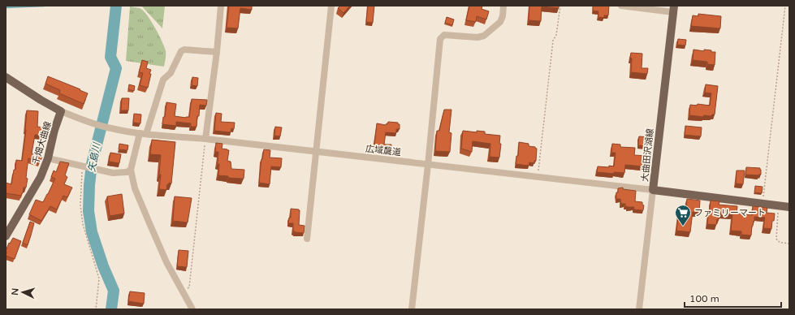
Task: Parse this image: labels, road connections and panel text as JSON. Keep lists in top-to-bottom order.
{
  "streets": {
    "main road": ["千畑大曲線", "大曲田沢湖線"],
    "street": ["広域農道"]
  },
  "crossings": [
    ["千畑大曲線", "広域農道"],
    ["広域農道", "大曲田沢湖線"]
  ],
  "water": ["矢島川"],
  "places": {
    "supermarket": ["ファミリーマート"]
  },
  "scale_bar": "100 m",
  "north": "left"
}
